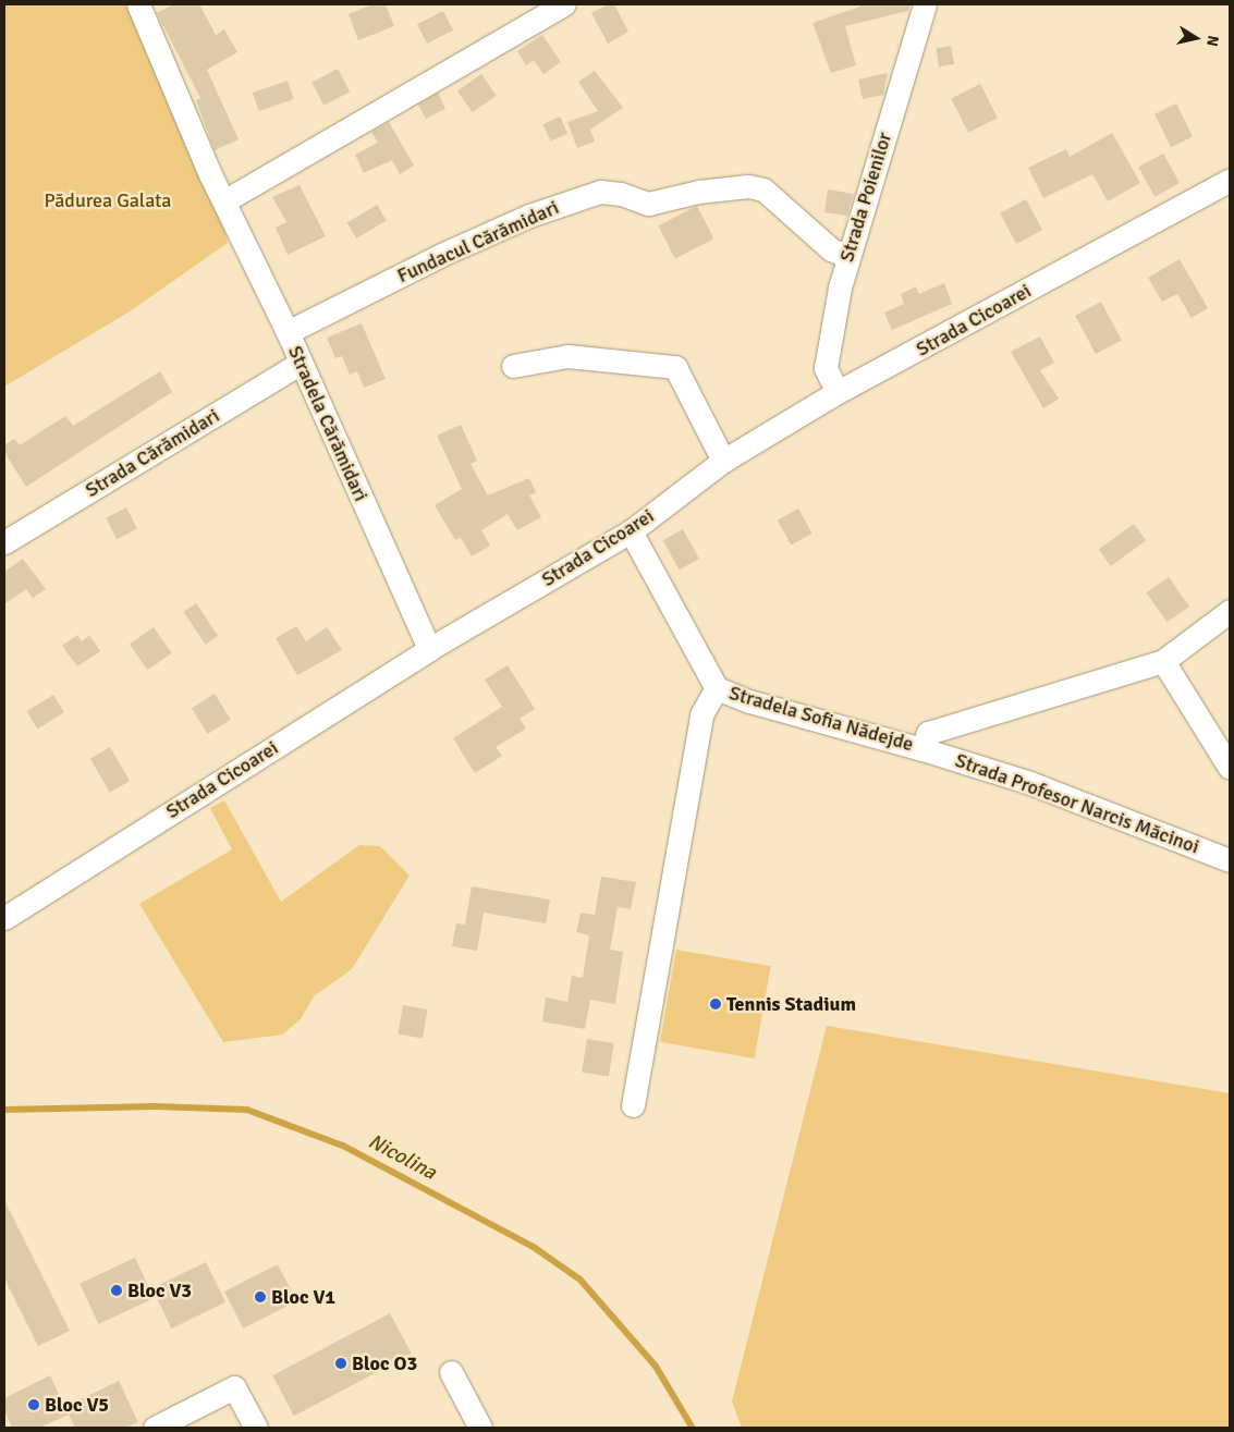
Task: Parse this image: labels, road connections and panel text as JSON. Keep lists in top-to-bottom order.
{
  "streets": {
    "street": [
      "Strada Poienilor",
      "Fundacul Cărămidari",
      "Strada Cicoarei",
      "Stradela Cărămidari",
      "Strada Cărămidari",
      "Stradela Sofia Nădejde",
      "Strada Profesor Narcis Măcinoi"
    ]
  },
  "crossings": [
    ["Strada Poienilor", "Fundacul Cărămidari"],
    ["Strada Poienilor", "Strada Cicoarei"],
    ["Fundacul Cărămidari", "Stradela Cărămidari"],
    ["Strada Cicoarei", "Stradela Cărămidari"],
    ["Strada Cicoarei", "Stradela Sofia Nădejde"],
    ["Stradela Cărămidari", "Strada Cărămidari"],
    ["Stradela Sofia Nădejde", "Strada Profesor Narcis Măcinoi"]
  ],
  "water": ["Nicolina"],
  "parks": ["Pădurea Galata"],
  "places": [
    "Tennis Stadium",
    "Bloc V3",
    "Bloc V1",
    "Bloc O3",
    "Bloc V5"
  ],
  "north": "right"
}
